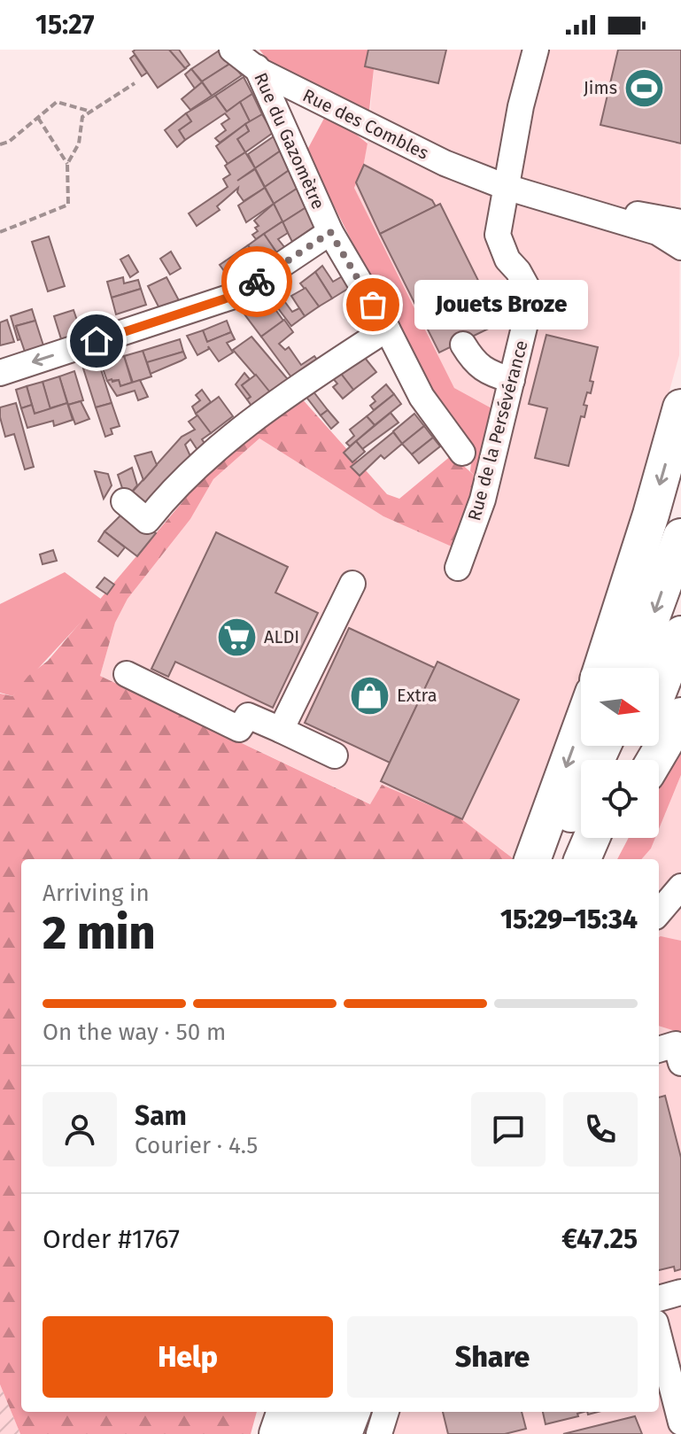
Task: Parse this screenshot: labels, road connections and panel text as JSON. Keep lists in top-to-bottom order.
{
  "streets": {
    "street": ["Rue des Combles", "Rue du Gazomètre", "Rue de la Persévérance"]
  },
  "crossings": [
    ["Rue des Combles", "Rue du Gazomètre"],
    ["Rue des Combles", "Rue de la Persévérance"]
  ],
  "places": {
    "sports": ["Jims"],
    "other": ["Jouets Broze"],
    "supermarket": ["ALDI"],
    "shop": ["Extra"]
  },
  "north": "right",
  "page": {
    "status": "15:27",
    "bubble": "Jouets Broze",
    "heading": ["2 min", "Arriving in", "15:29–15:34"],
    "panel": [
      "Sam",
      "Courier · 4.5",
      "Order #1767",
      "€47.25"
    ],
    "bar": "On the way · 50 m",
    "buttons": ["Help", "Share"]
  }
}
